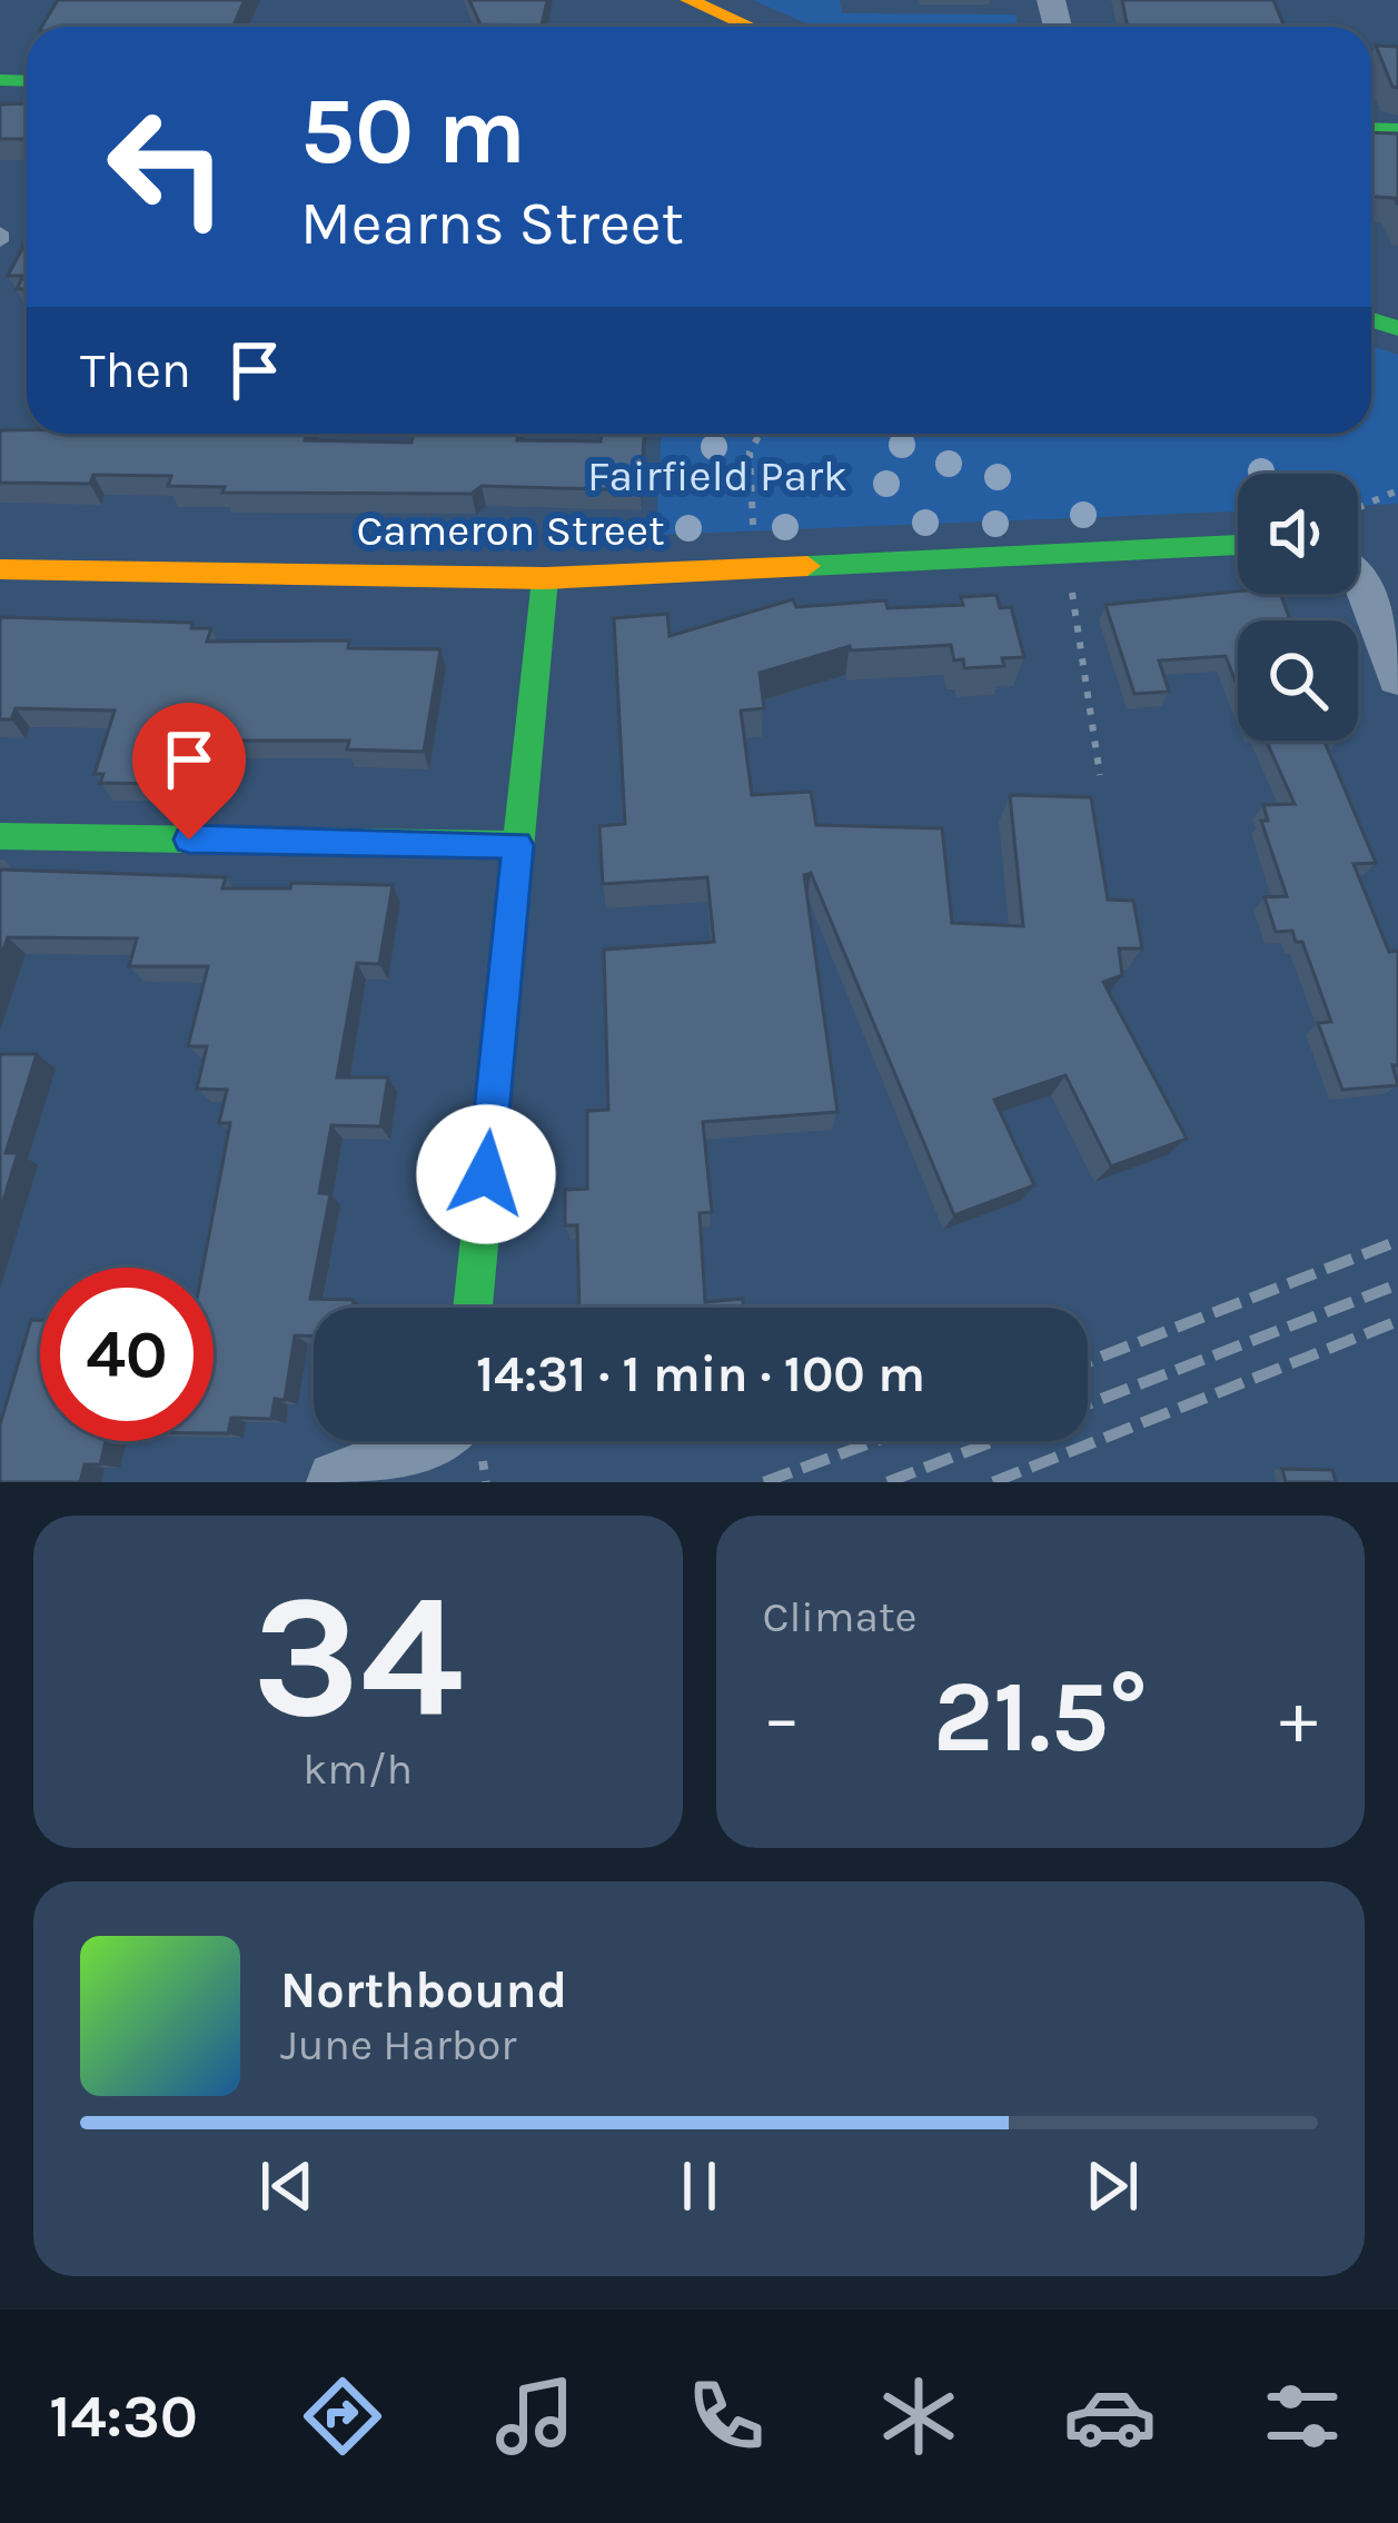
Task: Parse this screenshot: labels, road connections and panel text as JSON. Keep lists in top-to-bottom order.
{
  "streets": {
    "street": ["Cameron Street"]
  },
  "parks": ["Fairfield Park"],
  "page": {
    "turn": ["50 m", "Mearns Street"],
    "then": "Then",
    "limit": "40",
    "trip": "14:31 · 1 min · 100 m",
    "tile": [
      ["34", "km/h"],
      "Climate"
    ],
    "heat": ["−", "21.5°", "+"],
    "song": ["Northbound", "June Harbor"],
    "tabs": "14:30"
  }
}
